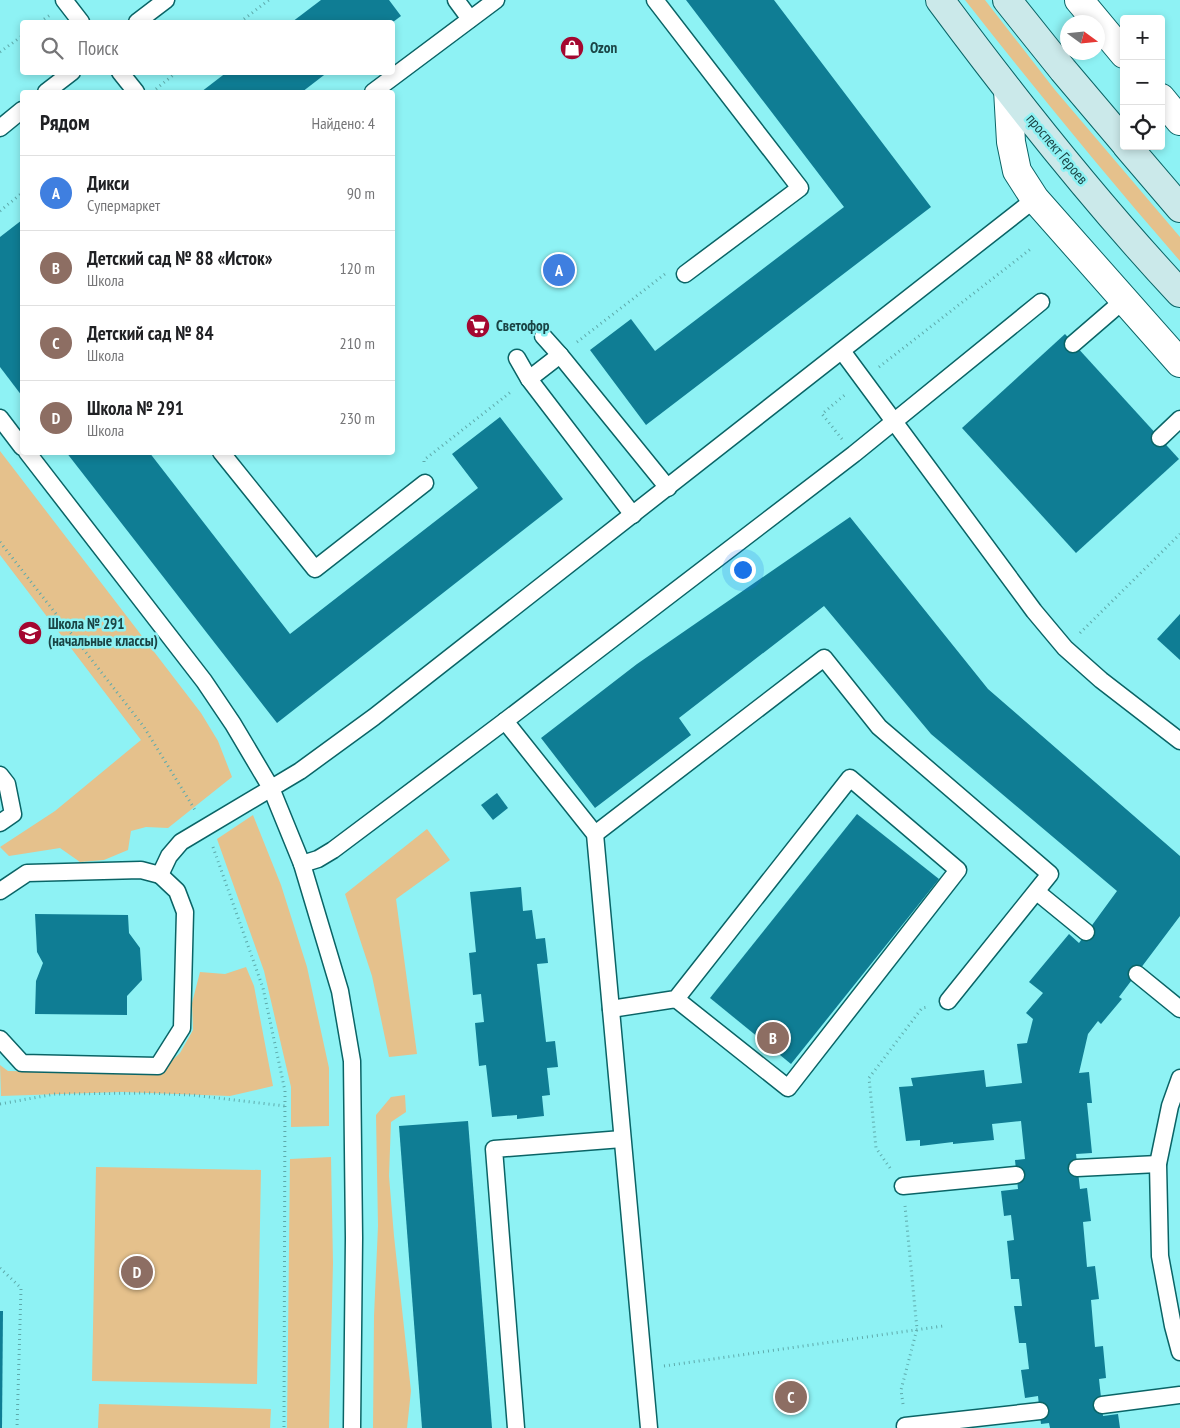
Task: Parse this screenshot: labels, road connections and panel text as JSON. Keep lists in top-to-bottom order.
{
  "streets": {
    "street": ["проспект Героев"]
  },
  "places": {
    "shop": ["Ozon"],
    "supermarket": ["Светофор"],
    "school or university": ["Школа № 291 (начальные классы)"]
  },
  "north": "right",
  "page": {
    "map_buttons": ["+", "−"],
    "search": "Поиск",
    "heading": ["Рядом", "Найдено: 4"],
    "list": [
      {
        "mark": "A",
        "name": "Дикси",
        "note": "Супермаркет",
        "value": "90 m"
      },
      {
        "mark": "B",
        "name": "Детский сад № 88 «Исток»",
        "note": "Школа",
        "value": "120 m"
      },
      {
        "mark": "C",
        "name": "Детский сад № 84",
        "note": "Школа",
        "value": "210 m"
      },
      {
        "mark": "D",
        "name": "Школа № 291",
        "note": "Школа",
        "value": "230 m"
      }
    ],
    "pins": [
      "A",
      "B",
      "D",
      "C"
    ]
  }
}
